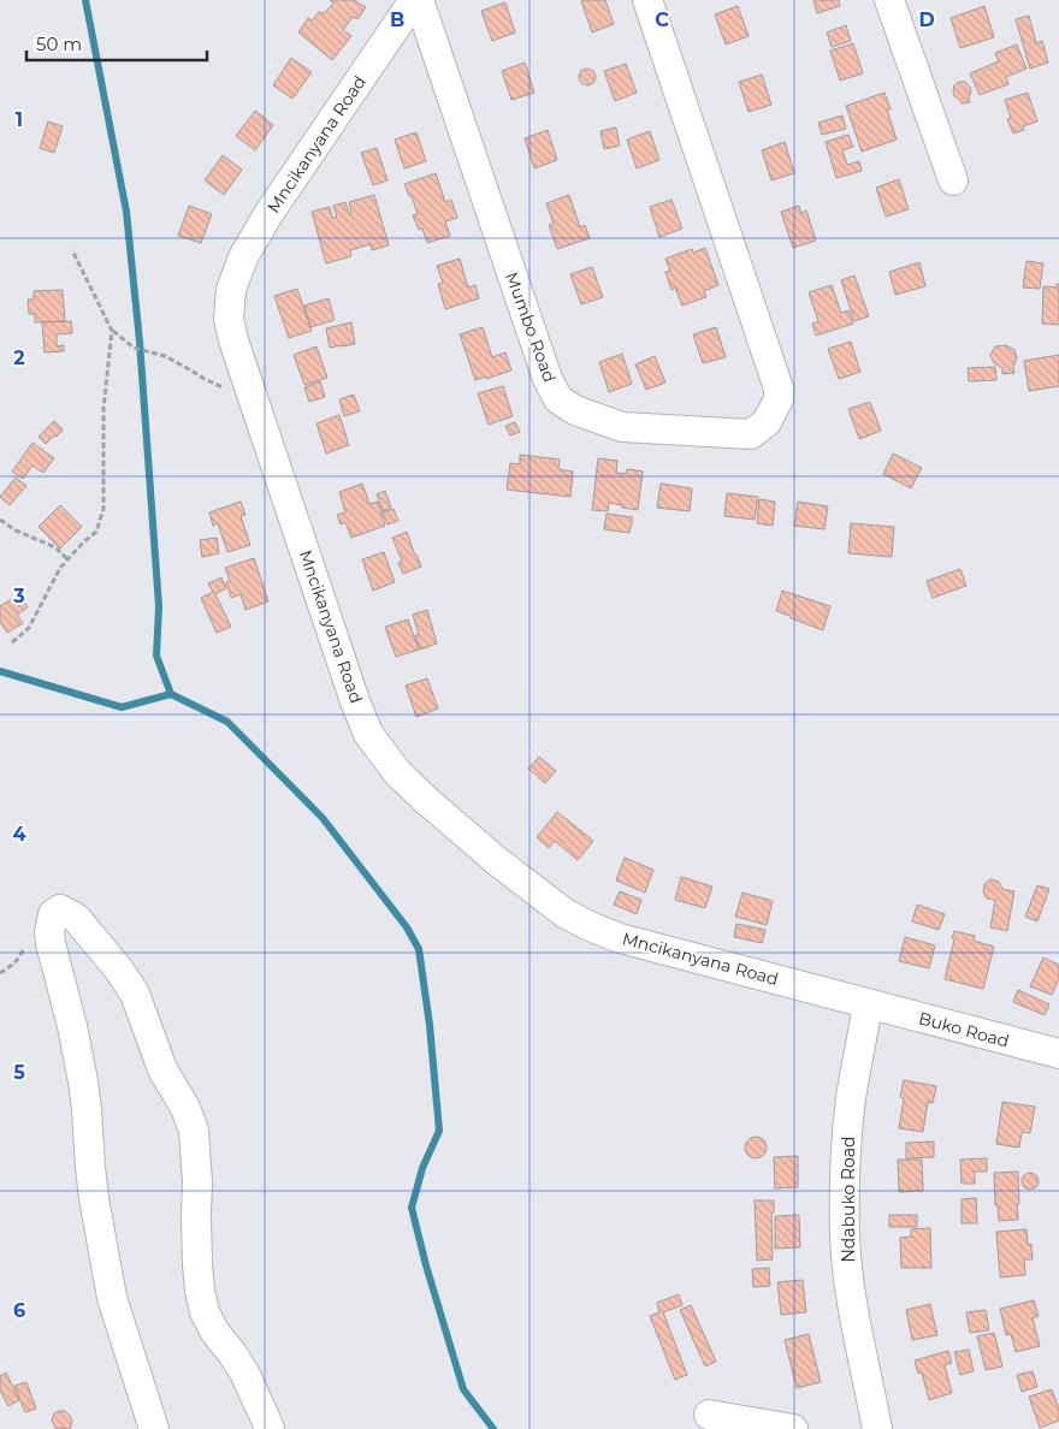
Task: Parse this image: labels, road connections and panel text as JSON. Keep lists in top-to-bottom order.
{
  "streets": {
    "street": [
      "Mncikanyana Road",
      "Mumbo Road",
      "Buko Road",
      "Ndabuko Road"
    ]
  },
  "crossings": [
    ["Mncikanyana Road", "Buko Road"],
    ["Mncikanyana Road", "Ndabuko Road"],
    ["Buko Road", "Ndabuko Road"]
  ],
  "scale_bar": "50 m",
  "grid": {
    "columns": ["B", "C", "D"],
    "rows": [
      "1",
      "2",
      "3",
      "4",
      "5",
      "6"
    ]
  }
}
